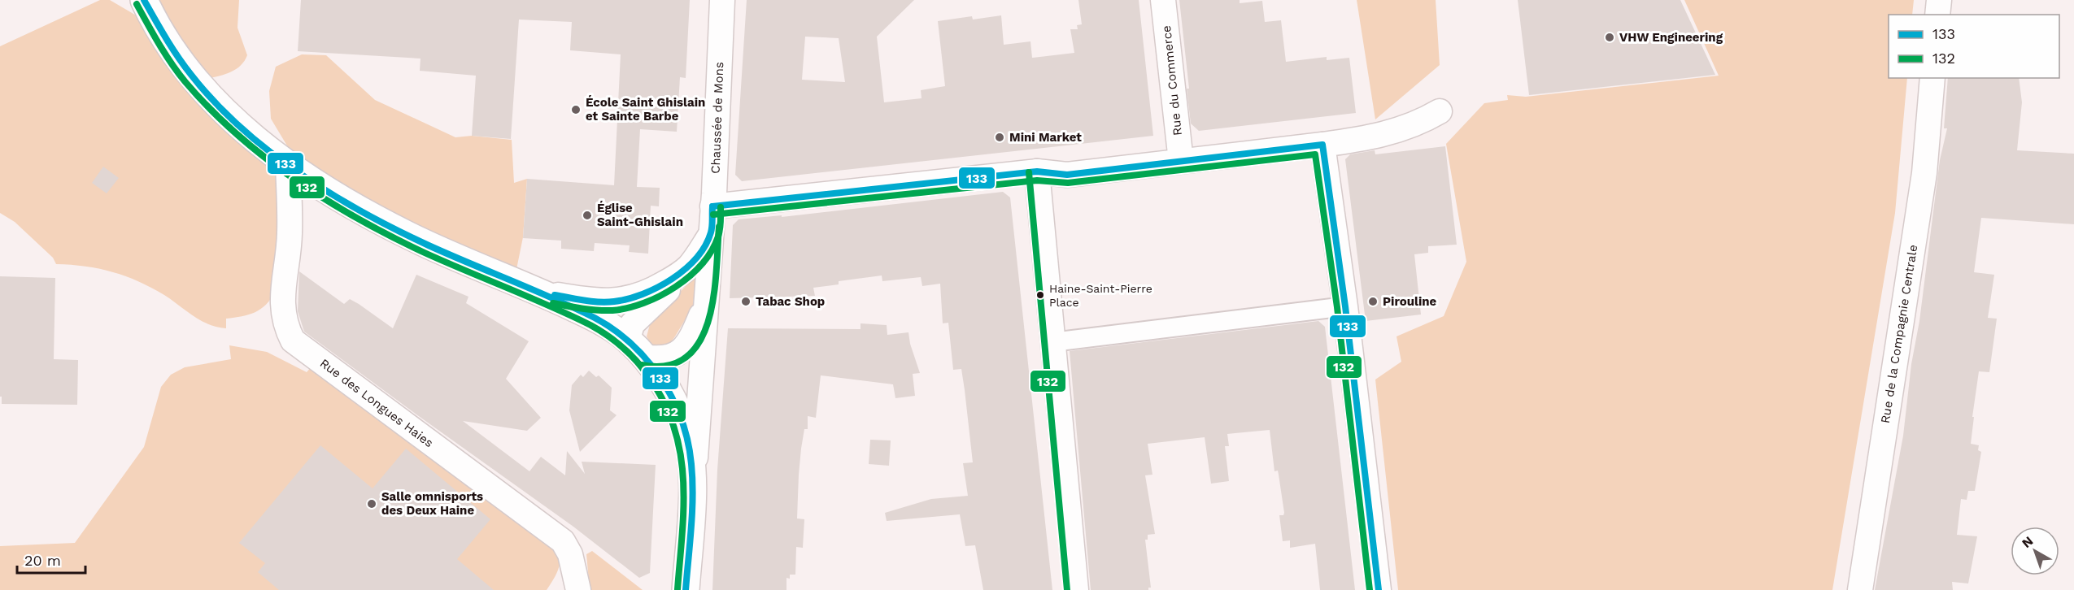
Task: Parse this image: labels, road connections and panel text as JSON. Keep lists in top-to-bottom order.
{
  "streets": {
    "main road": ["Chaussée de Mons"],
    "street": ["Rue du Commerce", "Rue de la Compagnie Centrale", "Rue des Longues Haies"]
  },
  "crossings": [
    ["Chaussée de Mons", "Rue des Longues Haies"]
  ],
  "places": [
    "VHW Engineering",
    "École Saint Ghislain et Sainte Barbe",
    "Mini Market",
    "Église Saint-Ghislain",
    "Haine-Saint-Pierre Place",
    "Tabac Shop",
    "Pirouline",
    "Salle omnisports des Deux Haine"
  ],
  "lines": ["transit line 133", "transit line 132"],
  "legend": ["133", "132"],
  "scale_bar": "20 m",
  "north": "top left"
}
